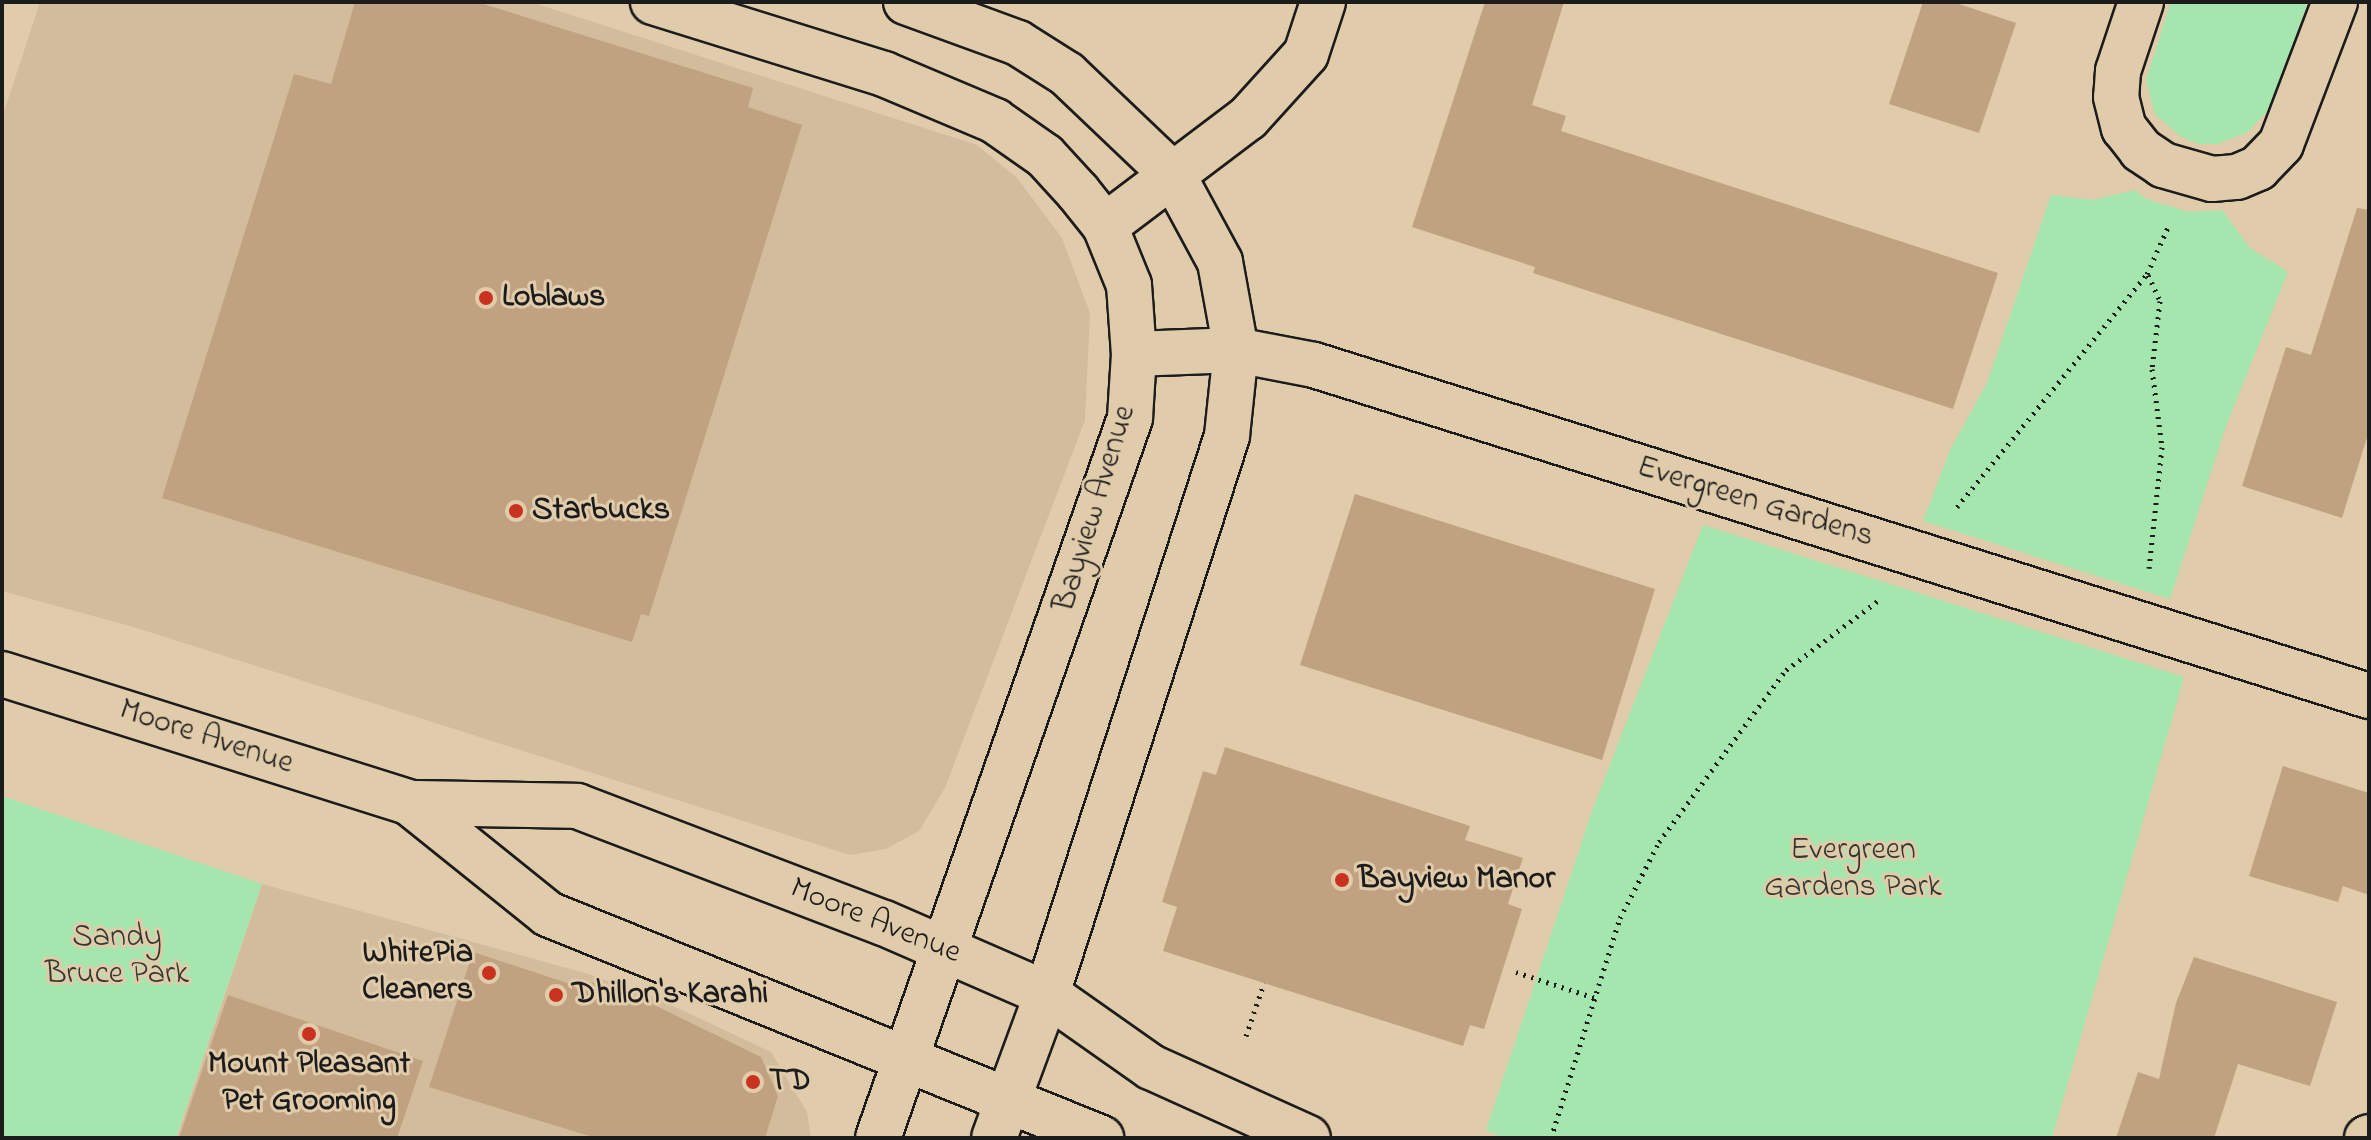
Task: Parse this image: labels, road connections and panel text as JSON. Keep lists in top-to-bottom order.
{
  "streets": {
    "street": ["Evergreen Gardens", "Bayview Avenue", "Moore Avenue"]
  },
  "crossings": [
    ["Evergreen Gardens", "Bayview Avenue"],
    ["Bayview Avenue", "Moore Avenue"]
  ],
  "parks": ["Evergreen Gardens Park", "Sandy Bruce Park"],
  "places": [
    "Loblaws",
    "Starbucks",
    "Bayview Manor",
    "WhitePia Cleaners",
    "Dhillon's Karahi",
    "Mount Pleasant Pet Grooming",
    "TD"
  ]
}
